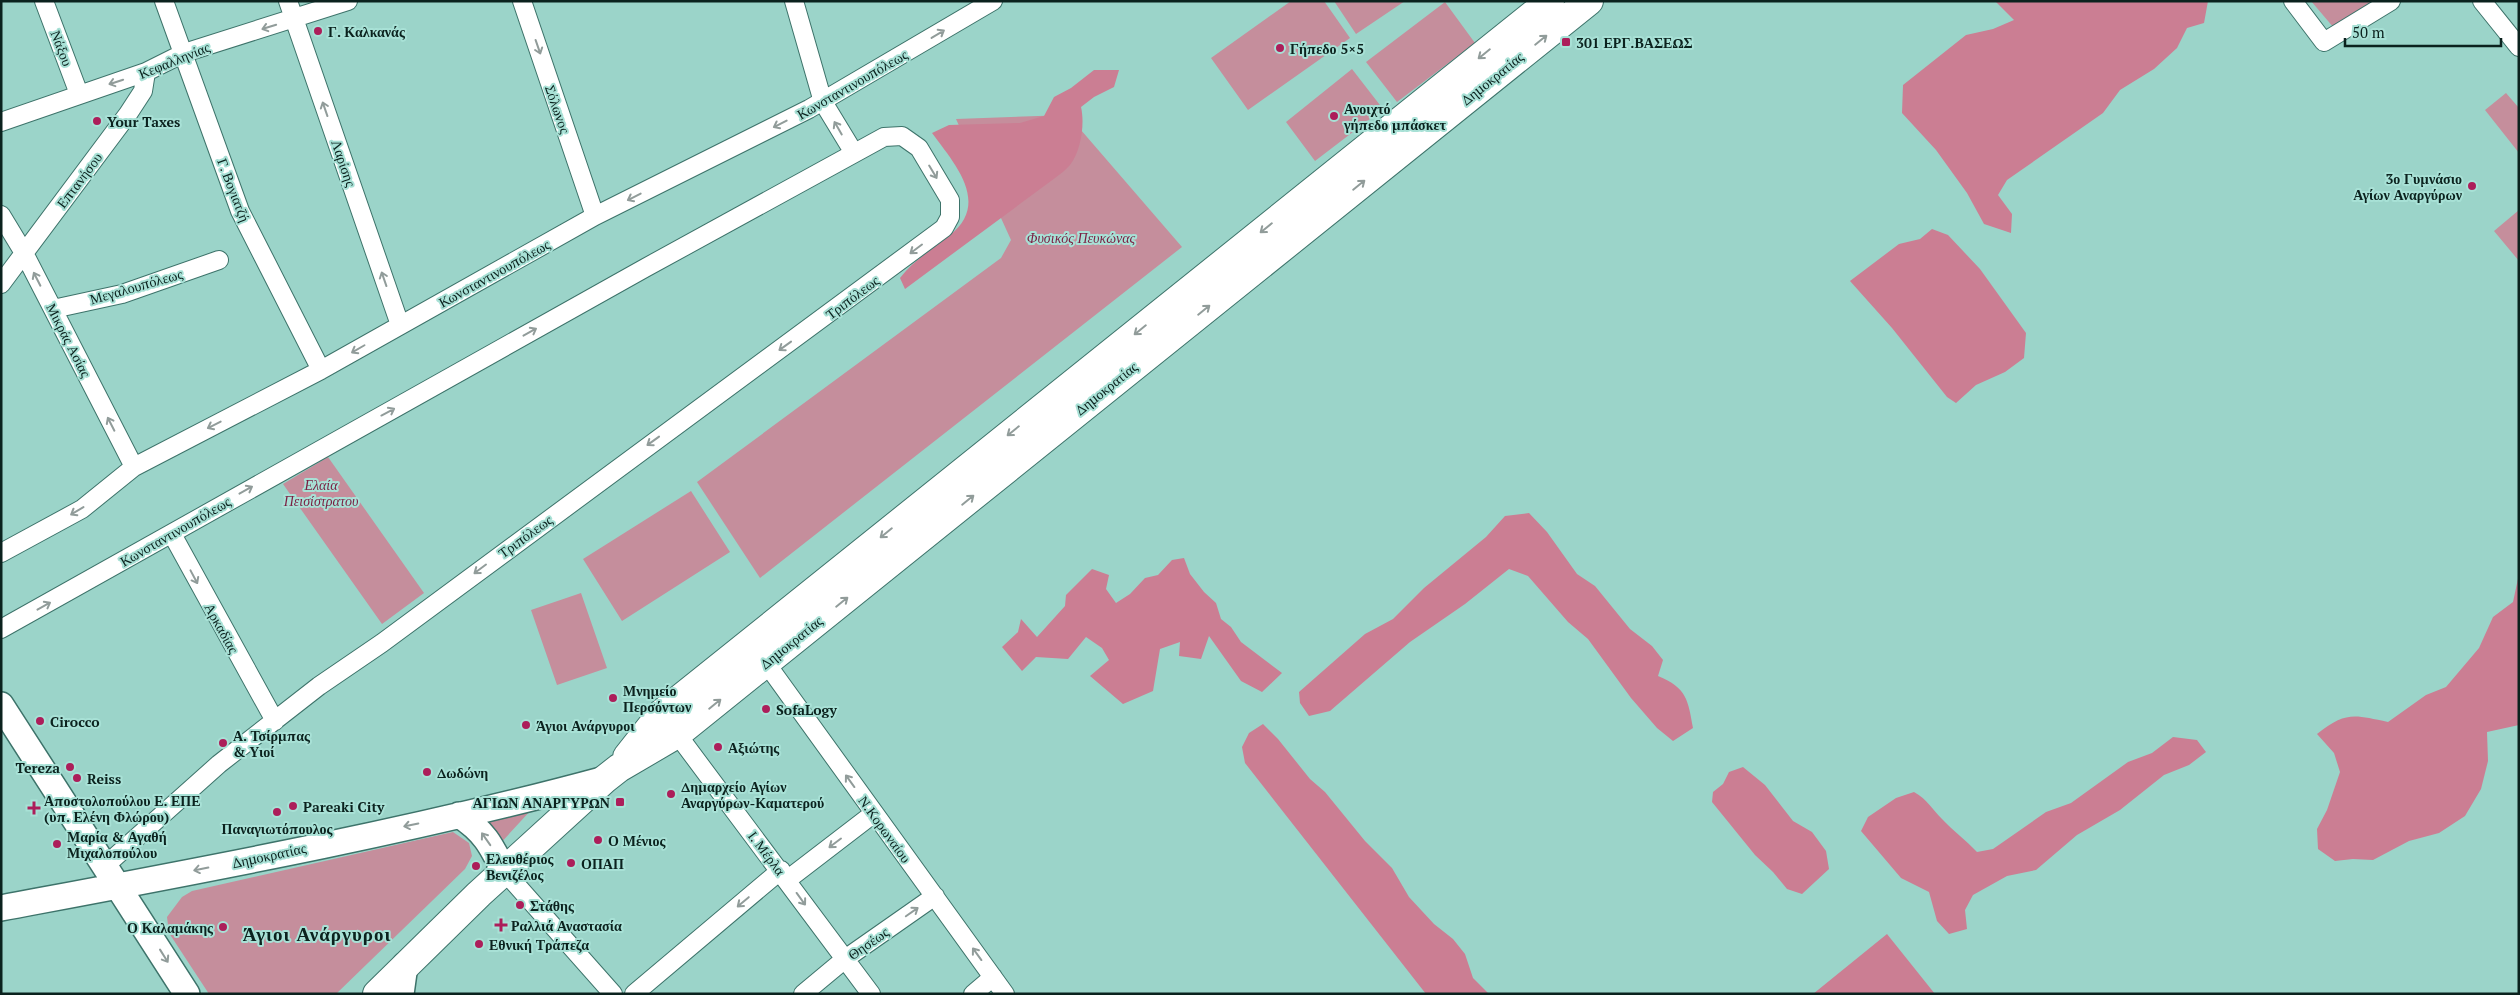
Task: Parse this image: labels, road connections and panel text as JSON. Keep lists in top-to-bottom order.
{
  "streets": {
    "main road": ["Δημοκρατίας"],
    "street": [
      "Νάξου",
      "Κεφαλληνίας",
      "Κωνσταντινουπόλεως",
      "Σόλωνος",
      "Λαρίσης",
      "Επτανήσου",
      "Γ. Βογιατζή",
      "Μεγαλουπόλεως",
      "Τριπόλεως",
      "Μικράς Ασίας",
      "Αρκαδίας",
      "Ν.Κορωναίου",
      "Ι. Μέρλα",
      "Θησέως"
    ]
  },
  "crossings": [
    ["Νάξου", "Κεφαλληνίας"],
    ["Κεφαλληνίας", "Λαρίσης"],
    ["Κεφαλληνίας", "Επτανήσου"],
    ["Κεφαλληνίας", "Γ. Βογιατζή"],
    ["Δημοκρατίας", "Ν.Κορωναίου"],
    ["Δημοκρατίας", "Ι. Μέρλα"],
    ["Κωνσταντινουπόλεως", "Σόλωνος"],
    ["Κωνσταντινουπόλεως", "Λαρίσης"],
    ["Κωνσταντινουπόλεως", "Γ. Βογιατζή"],
    ["Κωνσταντινουπόλεως", "Τριπόλεως"],
    ["Κωνσταντινουπόλεως", "Μικράς Ασίας"],
    ["Κωνσταντινουπόλεως", "Αρκαδίας"],
    ["Επτανήσου", "Μικράς Ασίας"],
    ["Μεγαλουπόλεως", "Μικράς Ασίας"],
    ["Τριπόλεως", "Αρκαδίας"],
    ["Ν.Κορωναίου", "Θησέως"],
    ["Ι. Μέρλα", "Θησέως"]
  ],
  "one_way": [
    "Κεφαλληνίας",
    "Σόλωνος",
    "Λαρίσης",
    "Τριπόλεως",
    "Μικράς Ασίας",
    "Αρκαδίας",
    "Ν.Κορωναίου"
  ],
  "districts": ["Άγιοι Ανάργυροι"],
  "parks": ["Φυσικός Πευκώνας", "Ελαία Πεισίστρατου"],
  "places": {
    "other": [
      "Γ. Καλκανάς",
      "Γήπεδο 5×5",
      "Ανοιχτό γήπεδο μπάσκετ",
      "Your Taxes",
      "3ο Γυμνάσιο Αγίων Αναργύρων",
      "Μνημείο Περσόντων",
      "SofaLogy",
      "Cirocco",
      "Άγιοι Ανάργυροι",
      "Α. Τσίρμπας & Υιοί",
      "Αξιώτης",
      "Tereza",
      "Δωδώνη",
      "Reiss",
      "Δημαρχείο Αγίων Αναργύρων-Καματερού",
      "Pareaki City",
      "Παναγιωτόπουλος",
      "Ο Μένιος",
      "Μαρία & Αγαθή Μιχαλοπούλου",
      "ΟΠΑΠ",
      "Ελευθέριος Βενιζέλος",
      "Στάθης",
      "Ο Καλαμάκης",
      "Εθνική Τράπεζα"
    ],
    "transit": ["301 ΕΡΓ.ΒΑΣΕΩΣ", "ΑΓΙΩΝ ΑΝΑΡΓΥΡΩΝ"],
    "health": ["Αποστολοπούλου Ε. ΕΠΕ (υπ. Ελένη Φλώρου)", "Ραλλιά Αναστασία"]
  },
  "scale_bar": "50 m"
}
